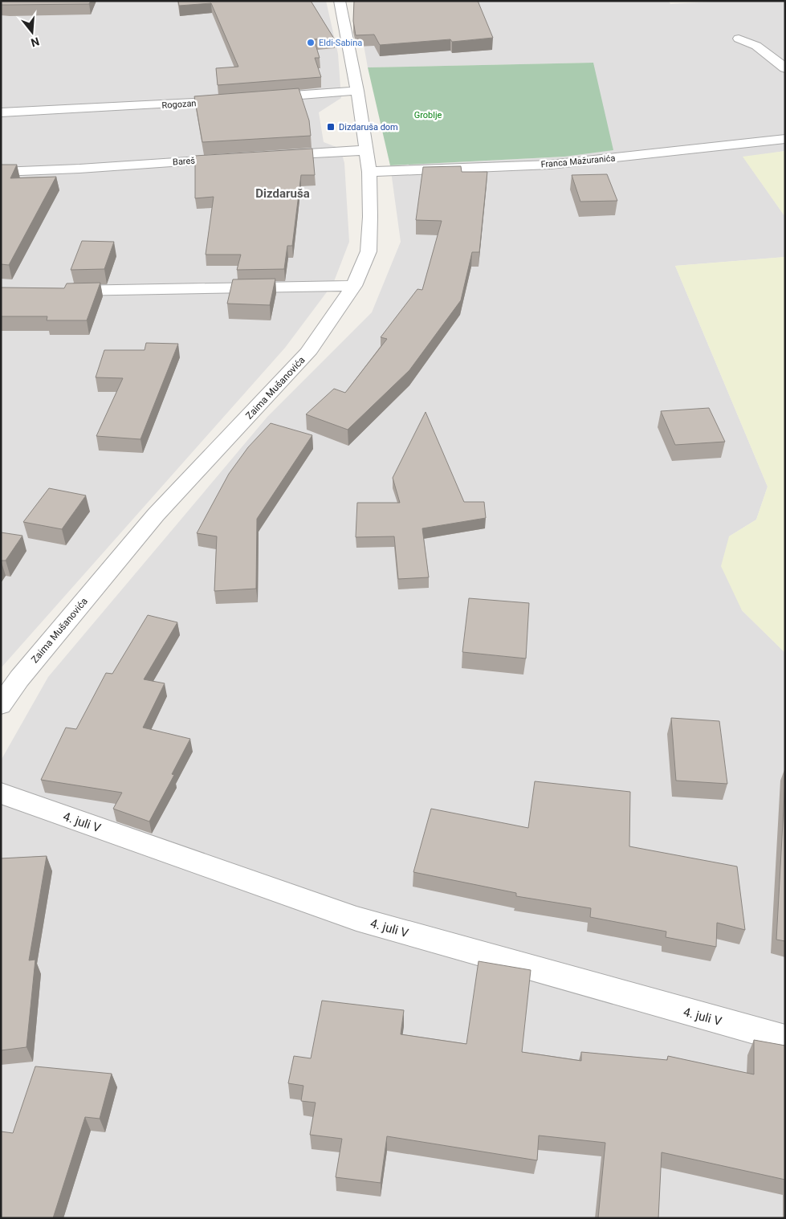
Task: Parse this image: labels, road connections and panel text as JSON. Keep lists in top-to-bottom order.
{
  "streets": {
    "street": [
      "Rogozan",
      "Bareš",
      "Franca Mažuranića",
      "Zaima Mušanovića",
      "4. juli V"
    ]
  },
  "crossings": [
    ["Franca Mažuranića", "Zaima Mušanovića"]
  ],
  "districts": ["Dizdaruša"],
  "parks": ["Groblje"],
  "places": {
    "other": ["Eldi-Sabina"],
    "transit": ["Dizdaruša dom"]
  },
  "north": "bottom"
}
